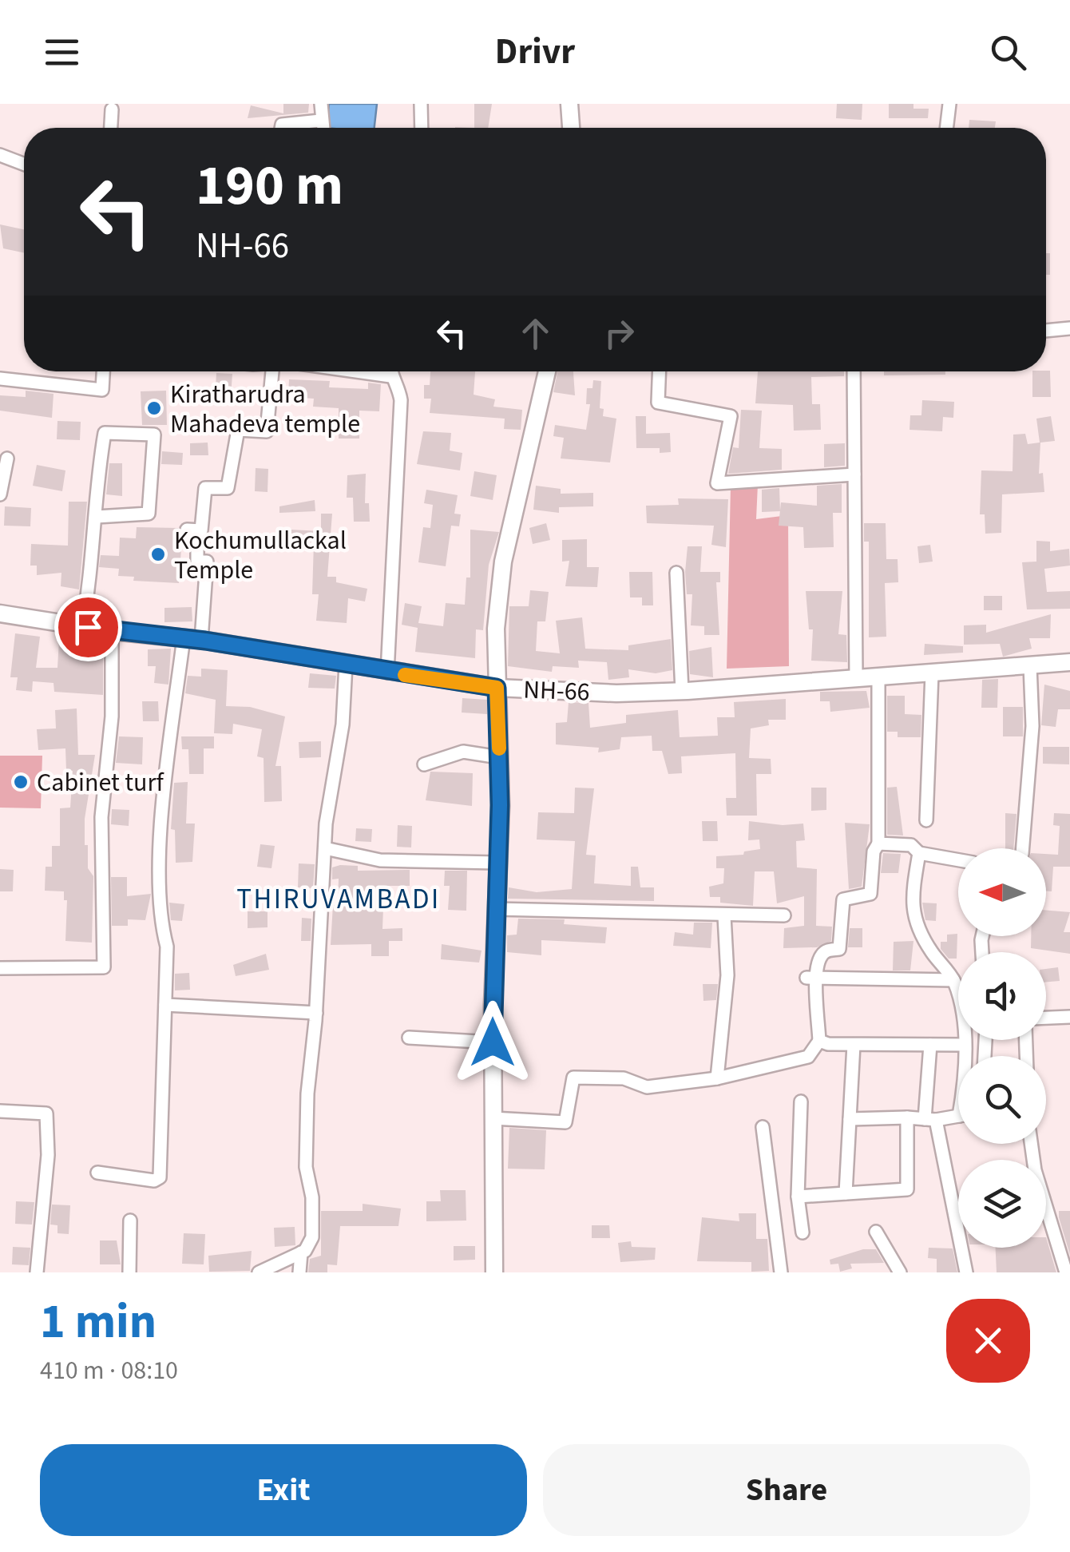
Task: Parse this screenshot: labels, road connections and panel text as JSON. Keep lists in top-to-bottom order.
{
  "streets": {
    "main road": ["NH-66"]
  },
  "districts": ["THIRUVAMBADI"],
  "places": ["Kiratharudra Mahadeva temple", "Kochumullackal Temple", "Cabinet turf"],
  "north": "left",
  "page": {
    "header": "Drivr",
    "turn": ["190 m", "NH-66"],
    "heading": ["1 min", "410 m · 08:10"],
    "buttons": ["Exit", "Share"]
  }
}
